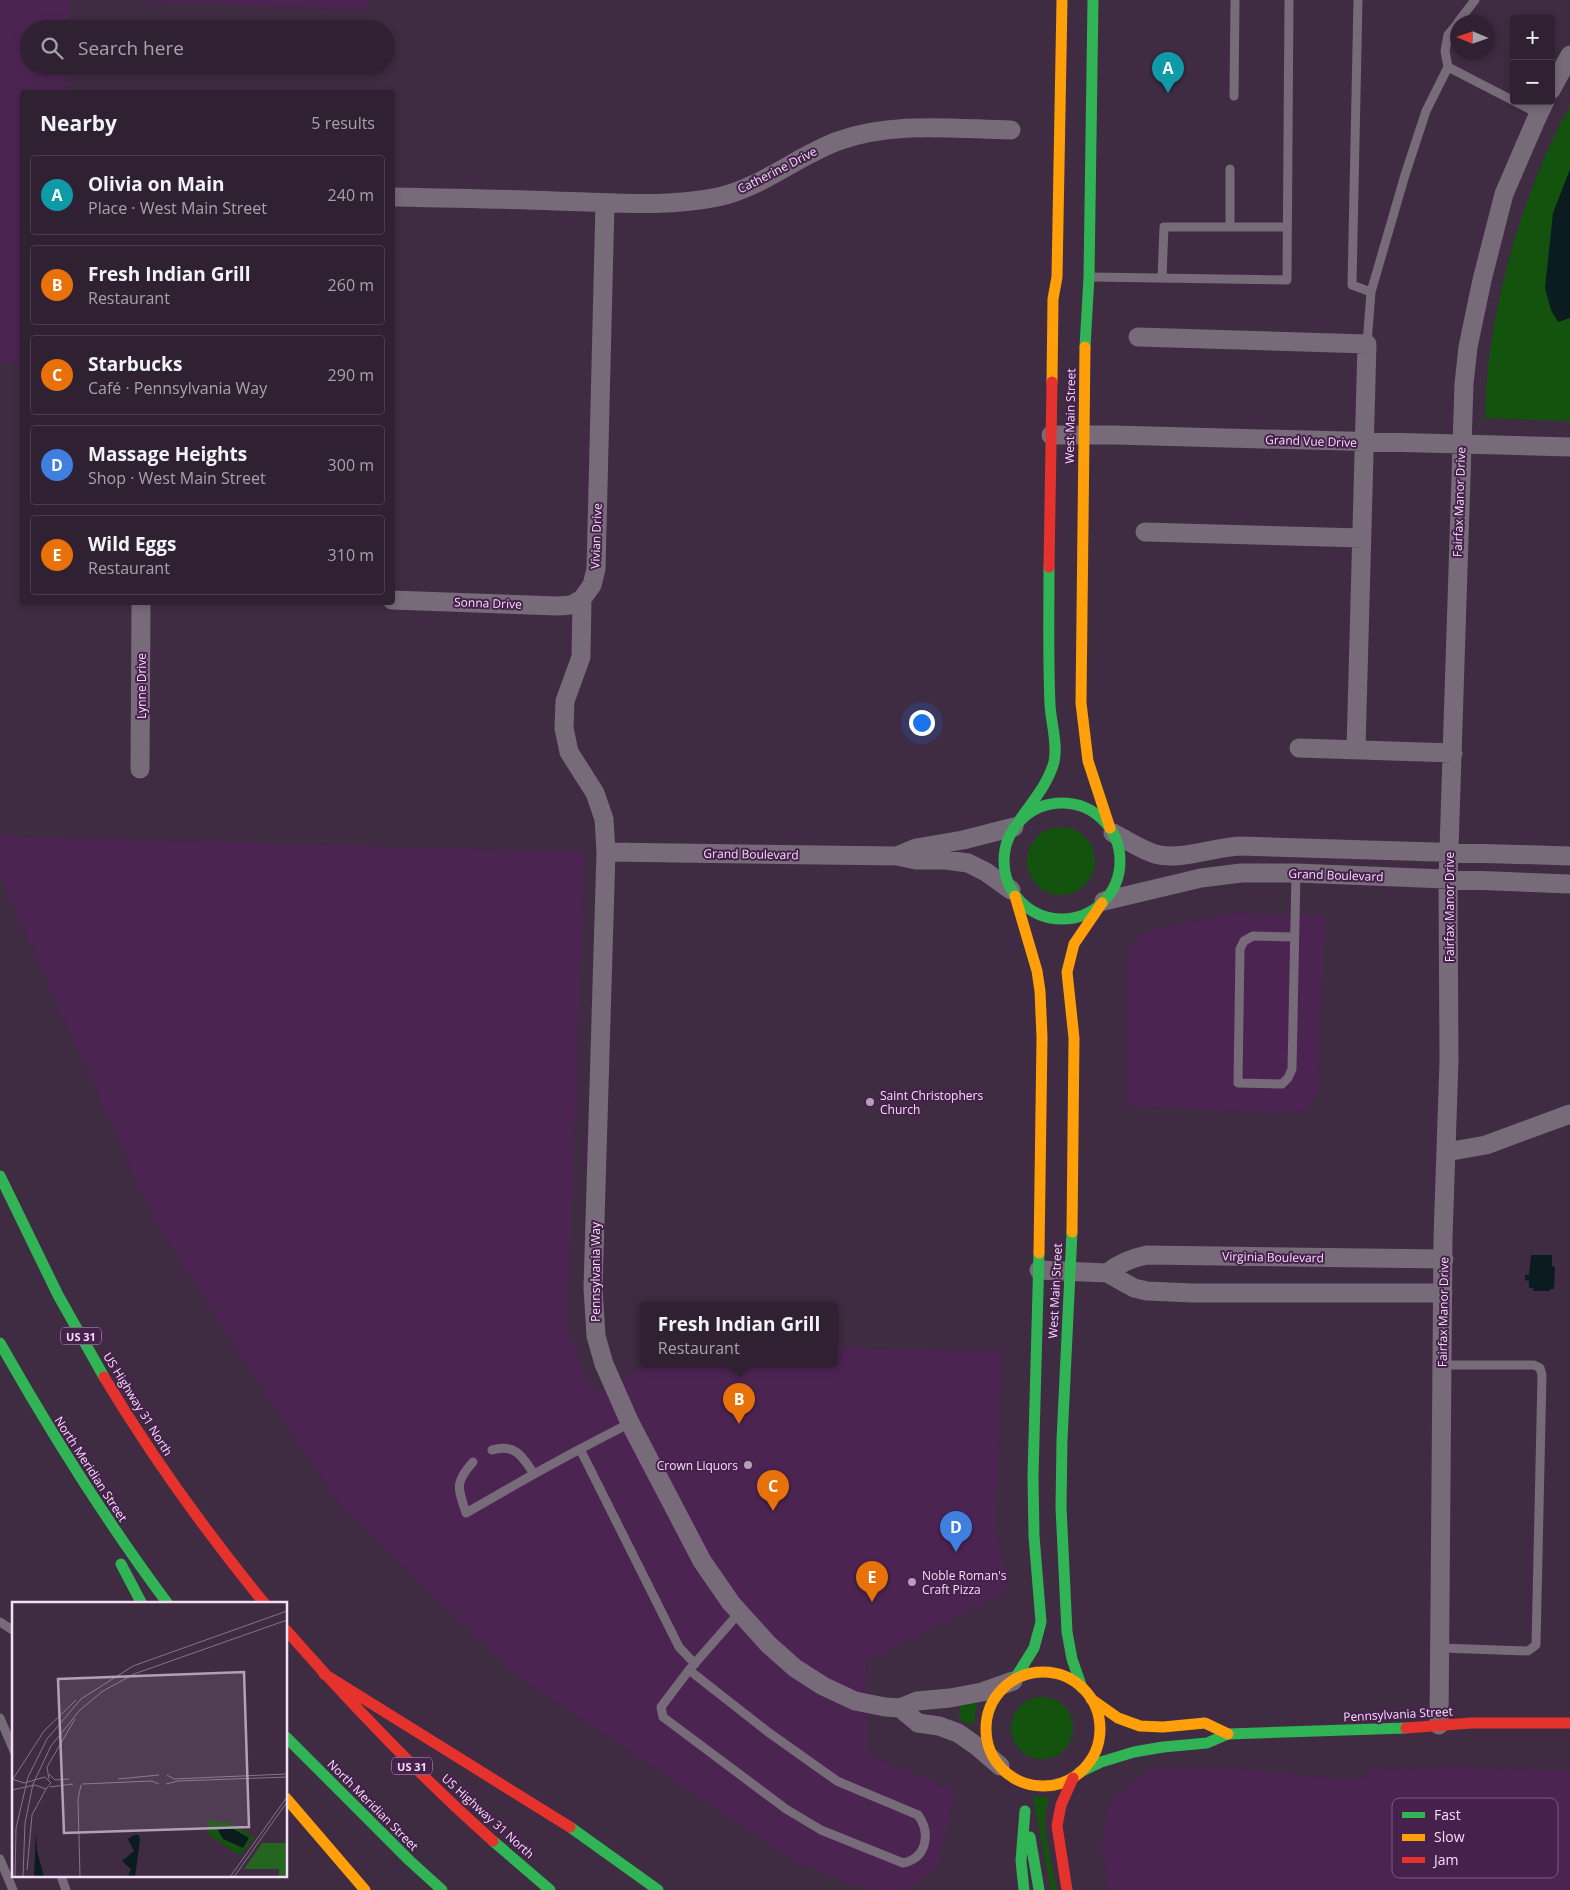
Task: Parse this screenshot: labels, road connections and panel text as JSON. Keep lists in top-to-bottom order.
{
  "streets": {
    "main road": [
      "West Main Street",
      "US 31",
      "US Highway 31 North",
      "North Meridian Street",
      "Pennsylvania Street"
    ],
    "street": [
      "Catherine Drive",
      "Grand Vue Drive",
      "Fairfax Manor Drive",
      "Vivian Drive",
      "Sonna Drive",
      "Lynne Drive",
      "Grand Boulevard",
      "Virginia Boulevard",
      "Pennsylvania Way"
    ]
  },
  "crossings": [
    ["Catherine Drive", "Vivian Drive"],
    ["West Main Street", "Grand Vue Drive"],
    ["West Main Street", "Grand Boulevard"],
    ["West Main Street", "Pennsylvania Way"],
    ["West Main Street", "Pennsylvania Street"],
    ["Grand Vue Drive", "Fairfax Manor Drive"],
    ["Fairfax Manor Drive", "Grand Boulevard"],
    ["Fairfax Manor Drive", "Virginia Boulevard"],
    ["Fairfax Manor Drive", "Pennsylvania Street"],
    ["Vivian Drive", "Sonna Drive"],
    ["Vivian Drive", "Grand Boulevard"],
    ["Vivian Drive", "Pennsylvania Way"],
    ["Grand Boulevard", "Pennsylvania Way"],
    ["Pennsylvania Way", "Pennsylvania Street"]
  ],
  "places": ["Saint Christophers Church", "Crown Liquors", "Noble Roman's Craft Pizza"],
  "legend": ["Fast", "Slow", "Jam"],
  "north": "left",
  "page": {
    "map_buttons": ["+", "−"],
    "search": "Search here",
    "pins": [
      "A",
      "B",
      "C",
      "D",
      "E"
    ],
    "heading": ["Nearby", "5 results"],
    "list": [
      {
        "mark": "A",
        "name": "Olivia on Main",
        "note": "Place · West Main Street",
        "value": "240 m"
      },
      {
        "mark": "B",
        "name": "Fresh Indian Grill",
        "note": "Restaurant",
        "value": "260 m"
      },
      {
        "mark": "C",
        "name": "Starbucks",
        "note": "Café · Pennsylvania Way",
        "value": "290 m"
      },
      {
        "mark": "D",
        "name": "Massage Heights",
        "note": "Shop · West Main Street",
        "value": "300 m"
      },
      {
        "mark": "E",
        "name": "Wild Eggs",
        "note": "Restaurant",
        "value": "310 m"
      }
    ],
    "popup": ["Fresh Indian Grill", "Restaurant"]
  }
}
